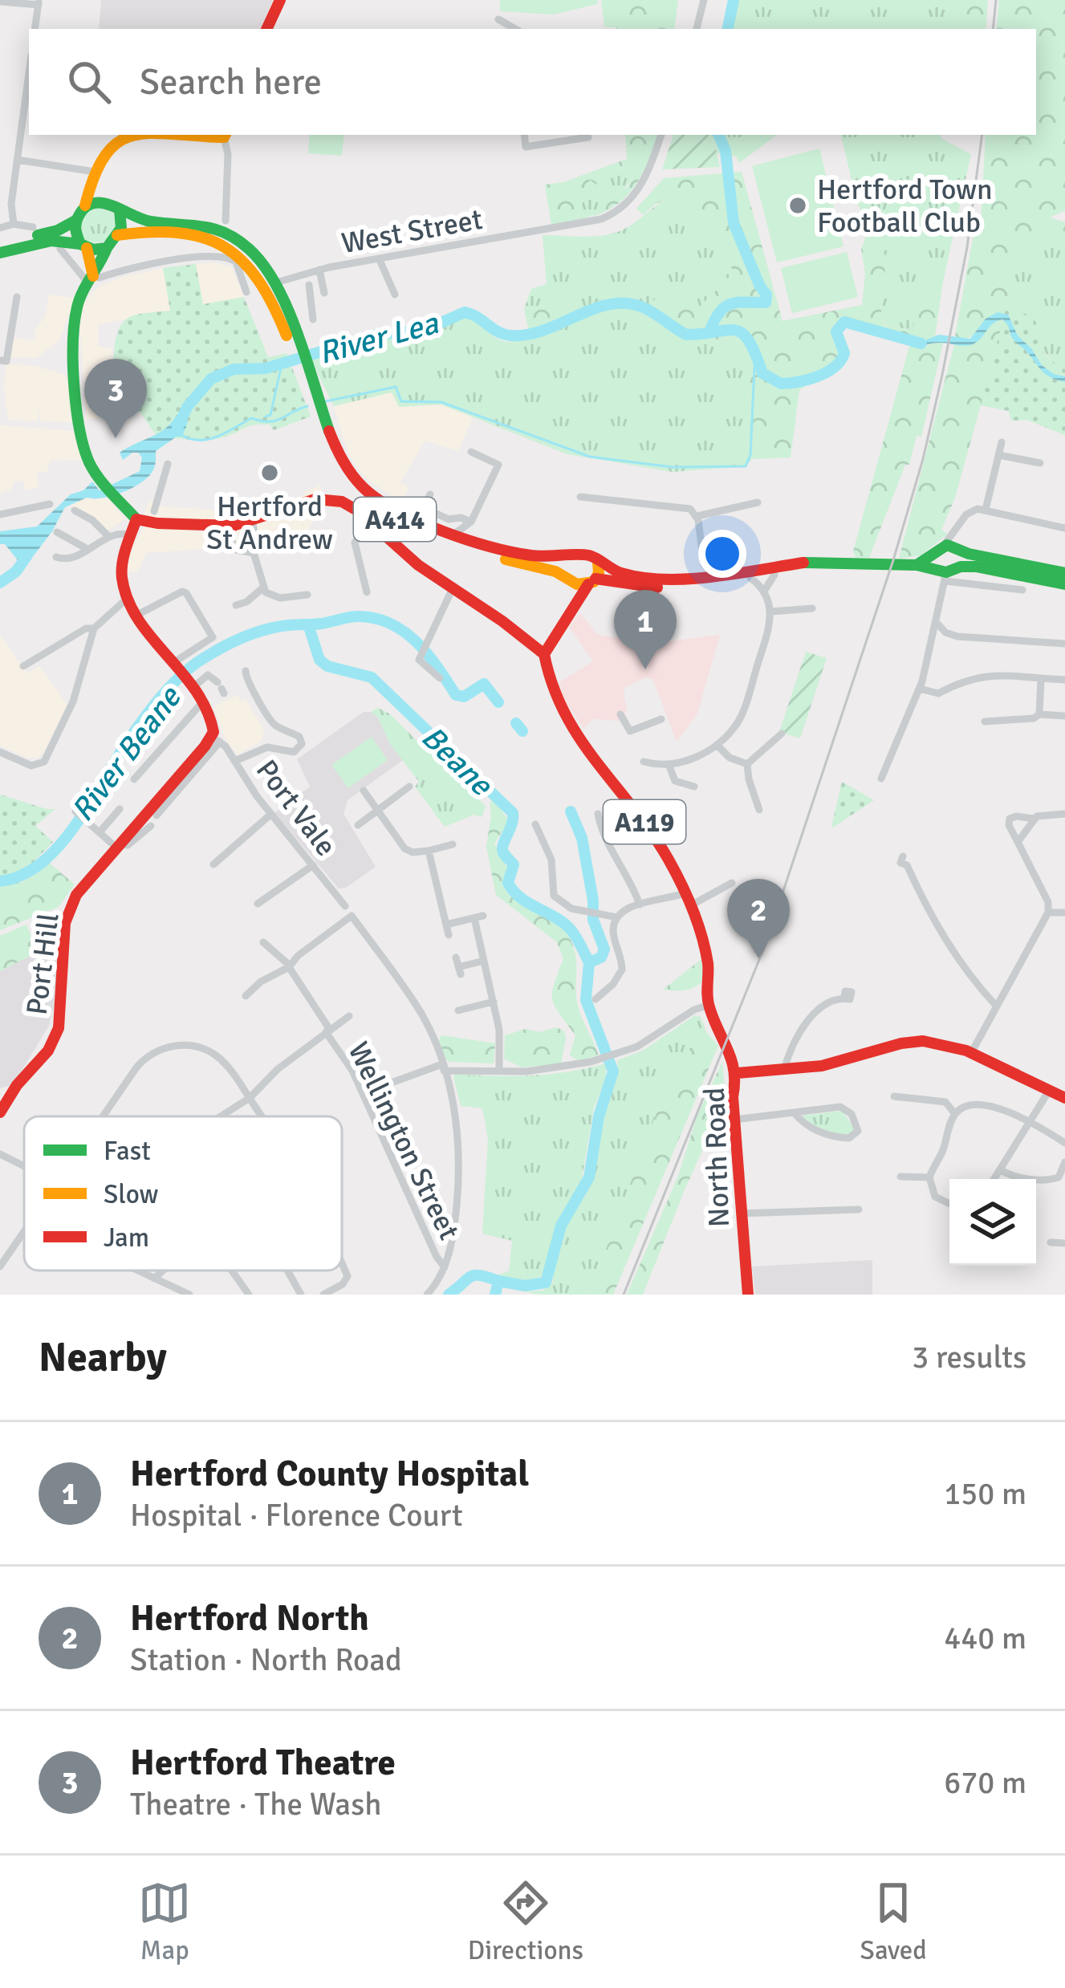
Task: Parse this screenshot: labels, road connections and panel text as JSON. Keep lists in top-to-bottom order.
{
  "streets": {
    "main road": [
      "A414",
      "A119",
      "Port Hill",
      "North Road"
    ],
    "street": ["West Street", "Port Vale", "Wellington Street"]
  },
  "crossings": [
    ["West Street", "A414"],
    ["Port Vale", "Port Hill"]
  ],
  "water": ["River Lea", "River Beane", "Beane"],
  "places": ["Hertford Town Football Club", "Hertford St Andrew"],
  "legend": ["Fast", "Slow", "Jam"],
  "page": {
    "search": "Search here",
    "pins": ["3", "1", "2"],
    "heading": ["Nearby", "3 results"],
    "list": [
      {
        "mark": "1",
        "name": "Hertford County Hospital",
        "note": "Hospital · Florence Court",
        "value": "150 m"
      },
      {
        "mark": "2",
        "name": "Hertford North",
        "note": "Station · North Road",
        "value": "440 m"
      },
      {
        "mark": "3",
        "name": "Hertford Theatre",
        "note": "Theatre · The Wash",
        "value": "670 m"
      }
    ],
    "nav": ["Map", "Directions", "Saved"]
  }
}
